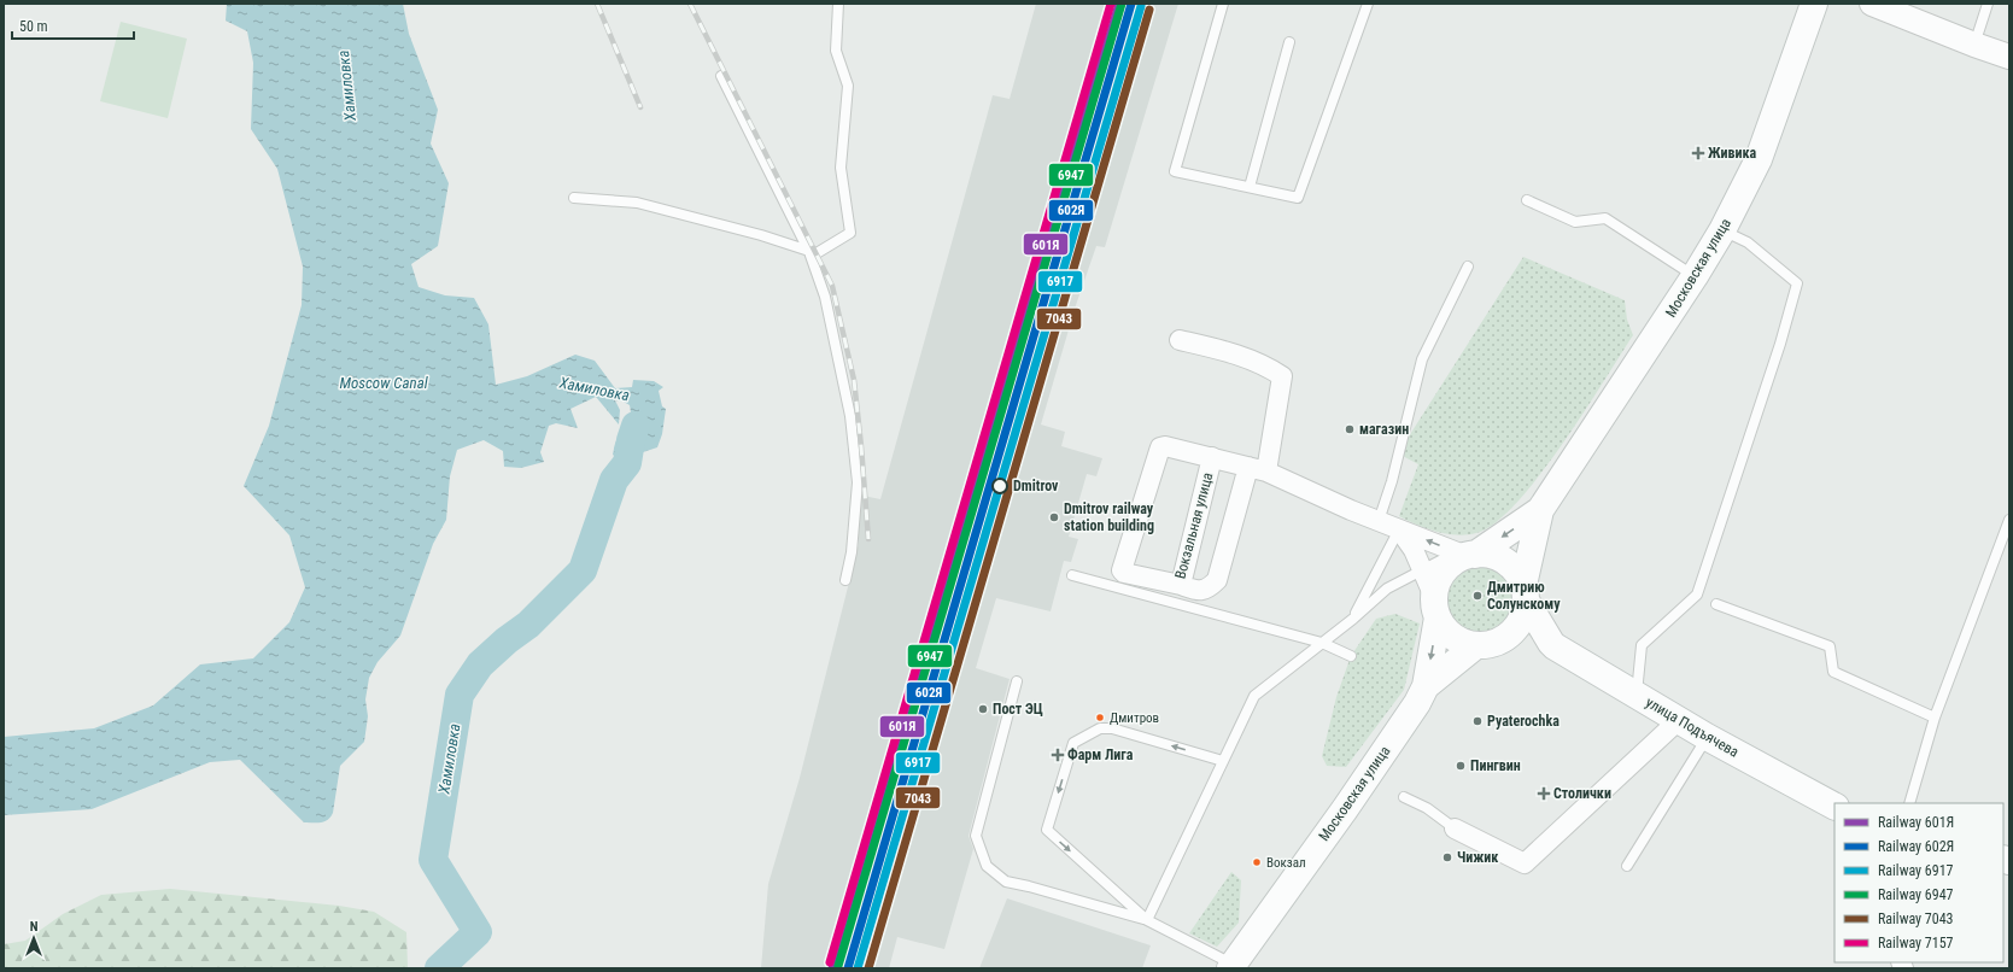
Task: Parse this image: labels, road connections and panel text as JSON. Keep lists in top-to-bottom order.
{
  "streets": {
    "main road": ["Московская улица", "улица Подъячева"],
    "street": ["Вокзальная улица"]
  },
  "crossings": [
    ["Московская улица", "Вокзальная улица"],
    ["Московская улица", "улица Подъячева"],
    ["Вокзальная улица", "улица Подъячева"]
  ],
  "water": ["Хамиловка", "Moscow Canal"],
  "places": {
    "health": ["Живика", "Фарм Лига", "Столички"],
    "other": [
      "магазин",
      "Dmitrov",
      "Dmitrov railway station building",
      "Дмитрию Солунскому",
      "Пост ЭЦ",
      "Дмитров",
      "Pyaterochka",
      "Пингвин",
      "Чижик",
      "Вокзал"
    ]
  },
  "lines": [
    "rail line 601Я",
    "rail line 602Я",
    "rail line 6947",
    "rail line 7157",
    "rail line 6917",
    "rail line 7043"
  ],
  "legend": [
    "Railway 601Я",
    "Railway 602Я",
    "Railway 6917",
    "Railway 6947",
    "Railway 7043",
    "Railway 7157"
  ],
  "scale_bar": "50 m",
  "north": "top"
}
